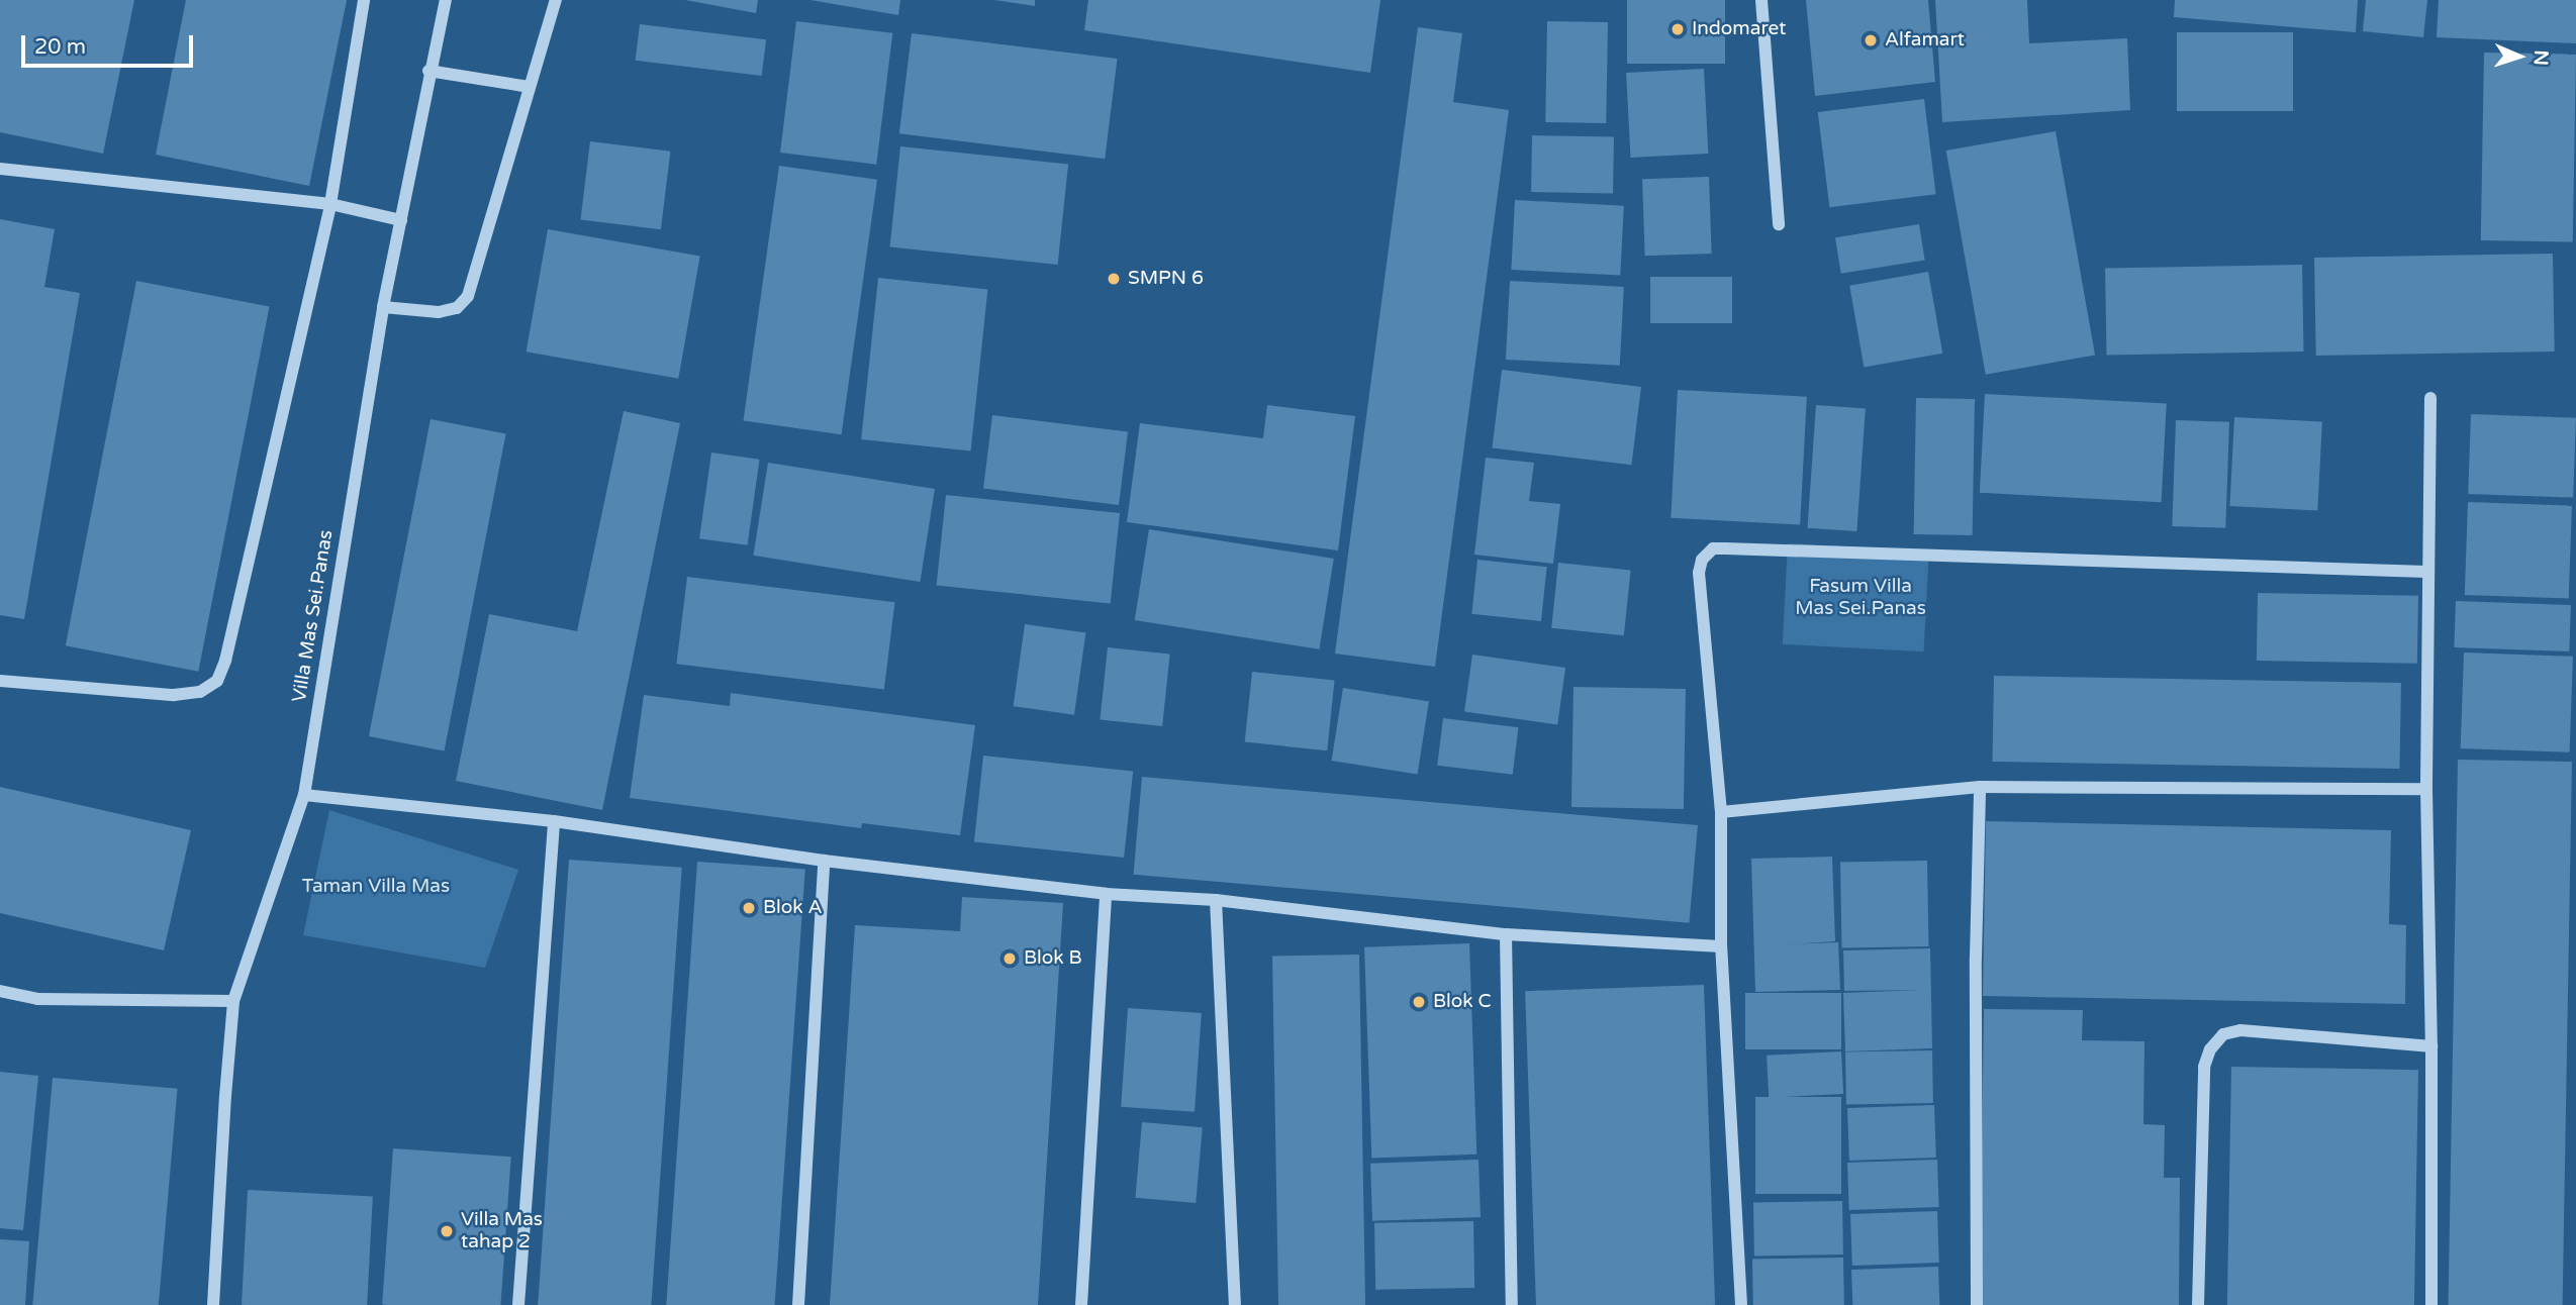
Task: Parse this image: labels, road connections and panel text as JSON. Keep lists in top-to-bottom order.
{
  "streets": {
    "street": ["Villa Mas Sei.Panas"]
  },
  "parks": ["Fasum Villa Mas Sei.Panas", "Taman Villa Mas"],
  "places": [
    "Indomaret",
    "Alfamart",
    "SMPN 6",
    "Blok A",
    "Blok B",
    "Blok C",
    "Villa Mas tahap 2"
  ],
  "scale_bar": "20 m",
  "north": "right"
}
